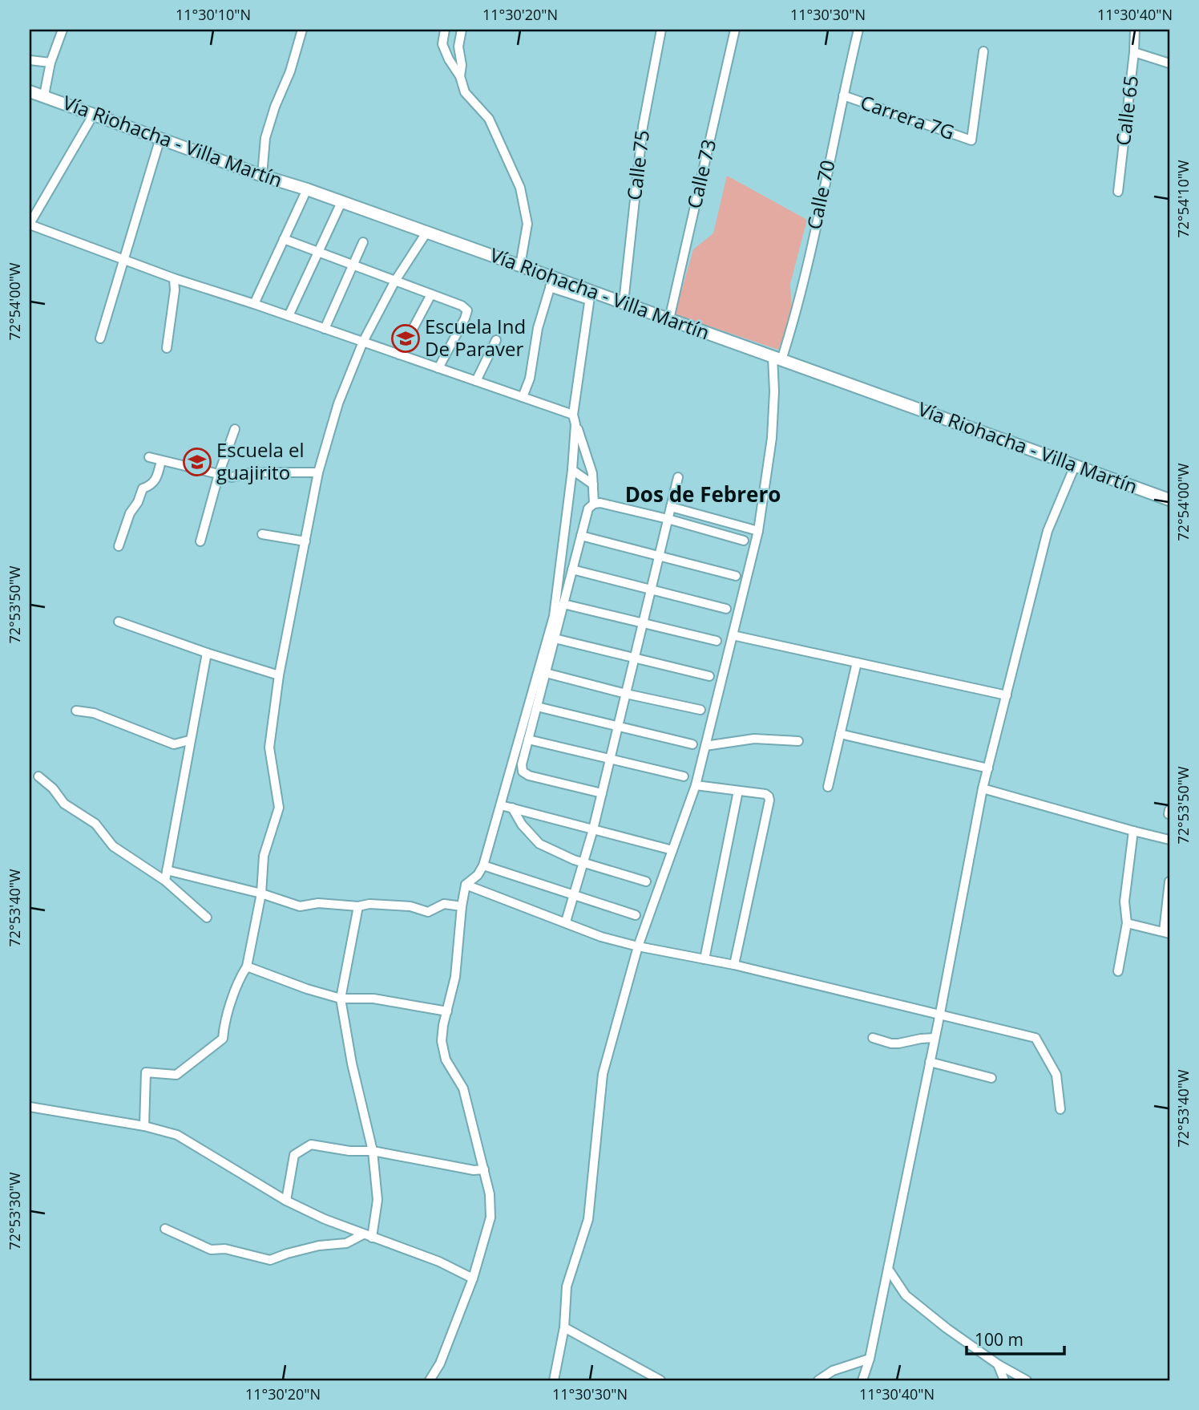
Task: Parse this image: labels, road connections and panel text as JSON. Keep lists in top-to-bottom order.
{
  "streets": {
    "main road": ["Vía Riohacha - Villa Martín"],
    "street": [
      "Calle 65",
      "Carrera 7G",
      "Calle 75",
      "Calle 73",
      "Calle 70"
    ]
  },
  "crossings": [
    ["Carrera 7G", "Calle 70"],
    ["Vía Riohacha - Villa Martín", "Calle 75"],
    ["Vía Riohacha - Villa Martín", "Calle 73"],
    ["Vía Riohacha - Villa Martín", "Calle 70"]
  ],
  "districts": ["Dos de Febrero"],
  "places": {
    "school or university": ["Escuela Ind De Paraver", "Escuela el guajirito"]
  },
  "scale_bar": "100 m",
  "coordinates": [
    "11°30'10\"N",
    "11°30'20\"N",
    "11°30'30\"N",
    "11°30'40\"N",
    "72°54'10\"W",
    "72°54'00\"W",
    "72°53'50\"W",
    "72°53'40\"W",
    "72°53'30\"W"
  ]
}
